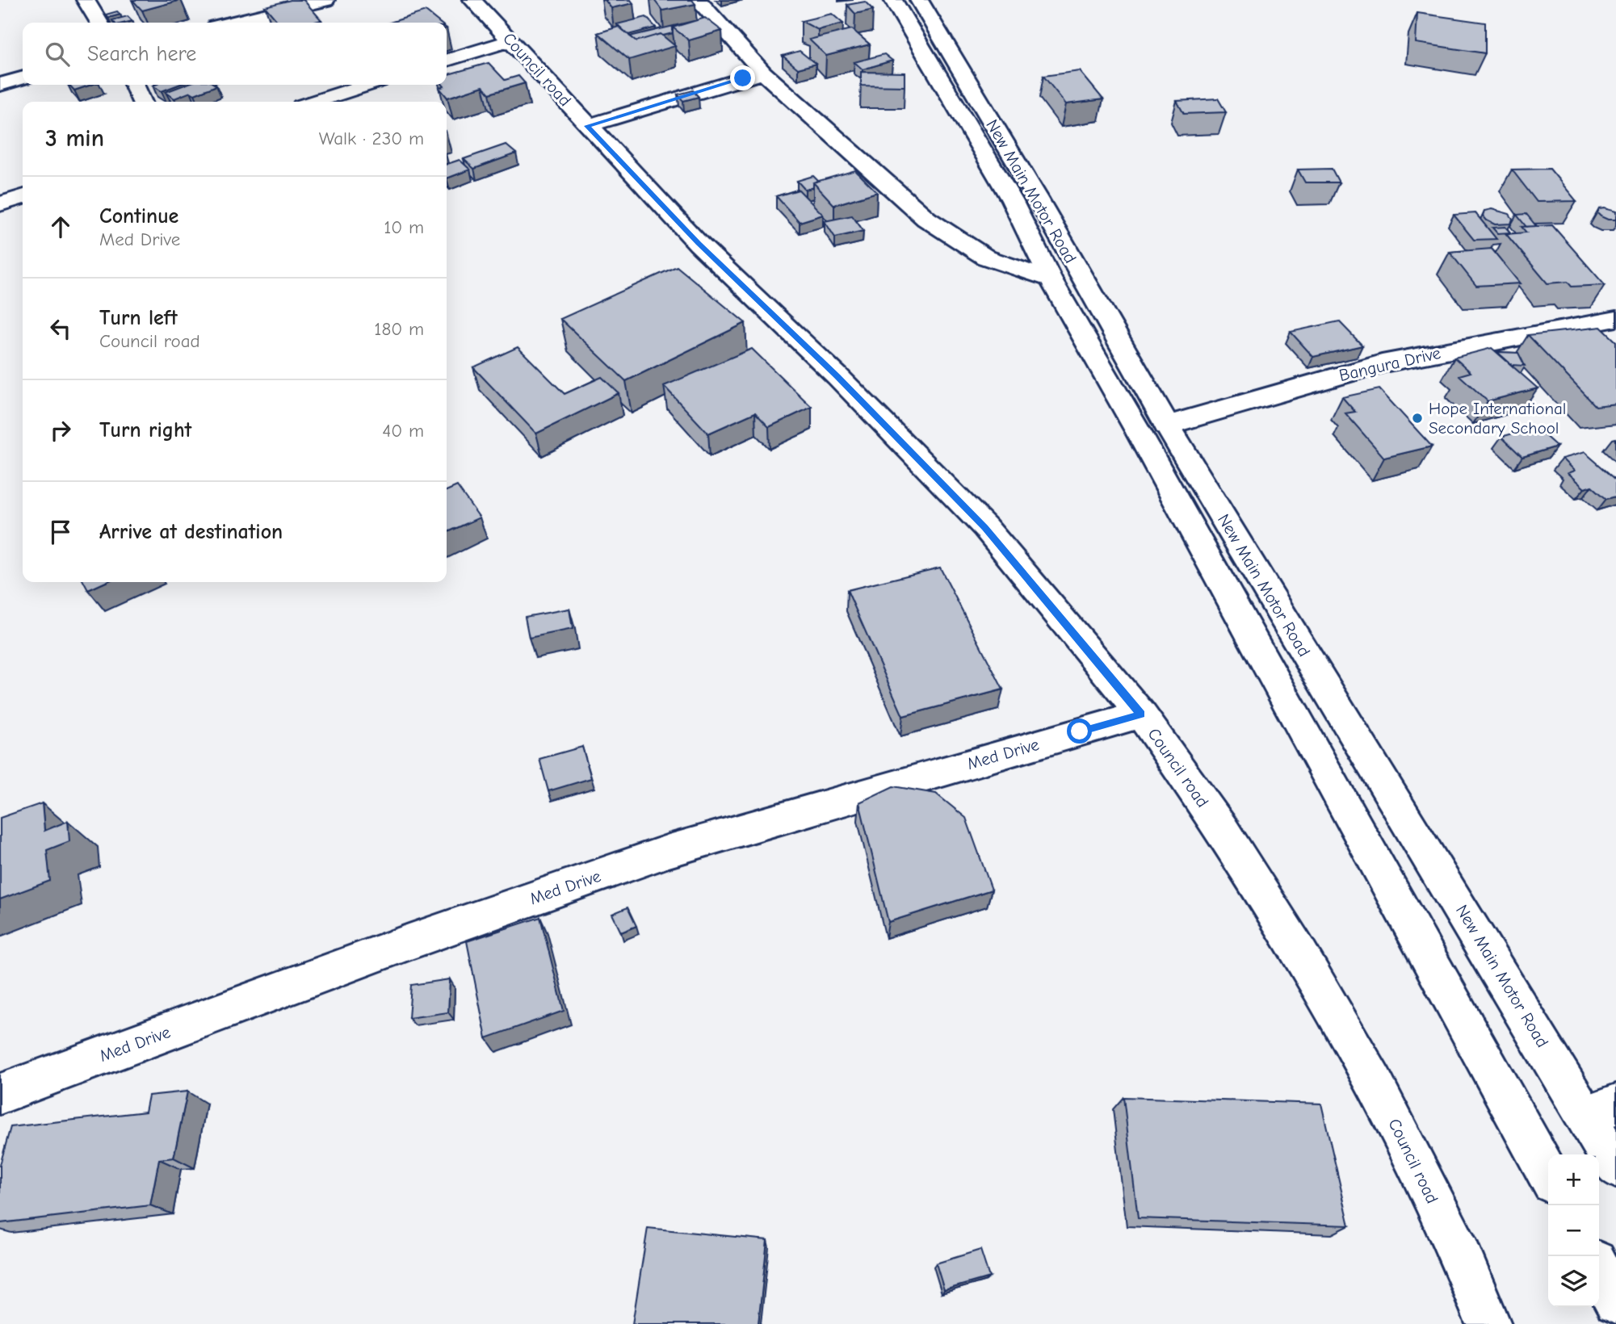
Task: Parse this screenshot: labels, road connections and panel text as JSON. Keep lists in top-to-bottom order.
{
  "streets": {
    "main road": [
      "Council road",
      "New Main Motor Road",
      "Bangura Drive",
      "Med Drive"
    ]
  },
  "crossings": [
    ["Council road", "Med Drive"],
    ["New Main Motor Road", "Bangura Drive"]
  ],
  "places": ["Hope International Secondary School"],
  "page": {
    "search": "Search here",
    "heading": ["3 min", "Walk · 230 m"],
    "list": [
      ["Continue", "Med Drive", "10 m"],
      ["Turn left", "Council road", "180 m"],
      ["Turn right", "40 m"],
      "Arrive at destination"
    ],
    "map_buttons": ["+", "−"]
  }
}
